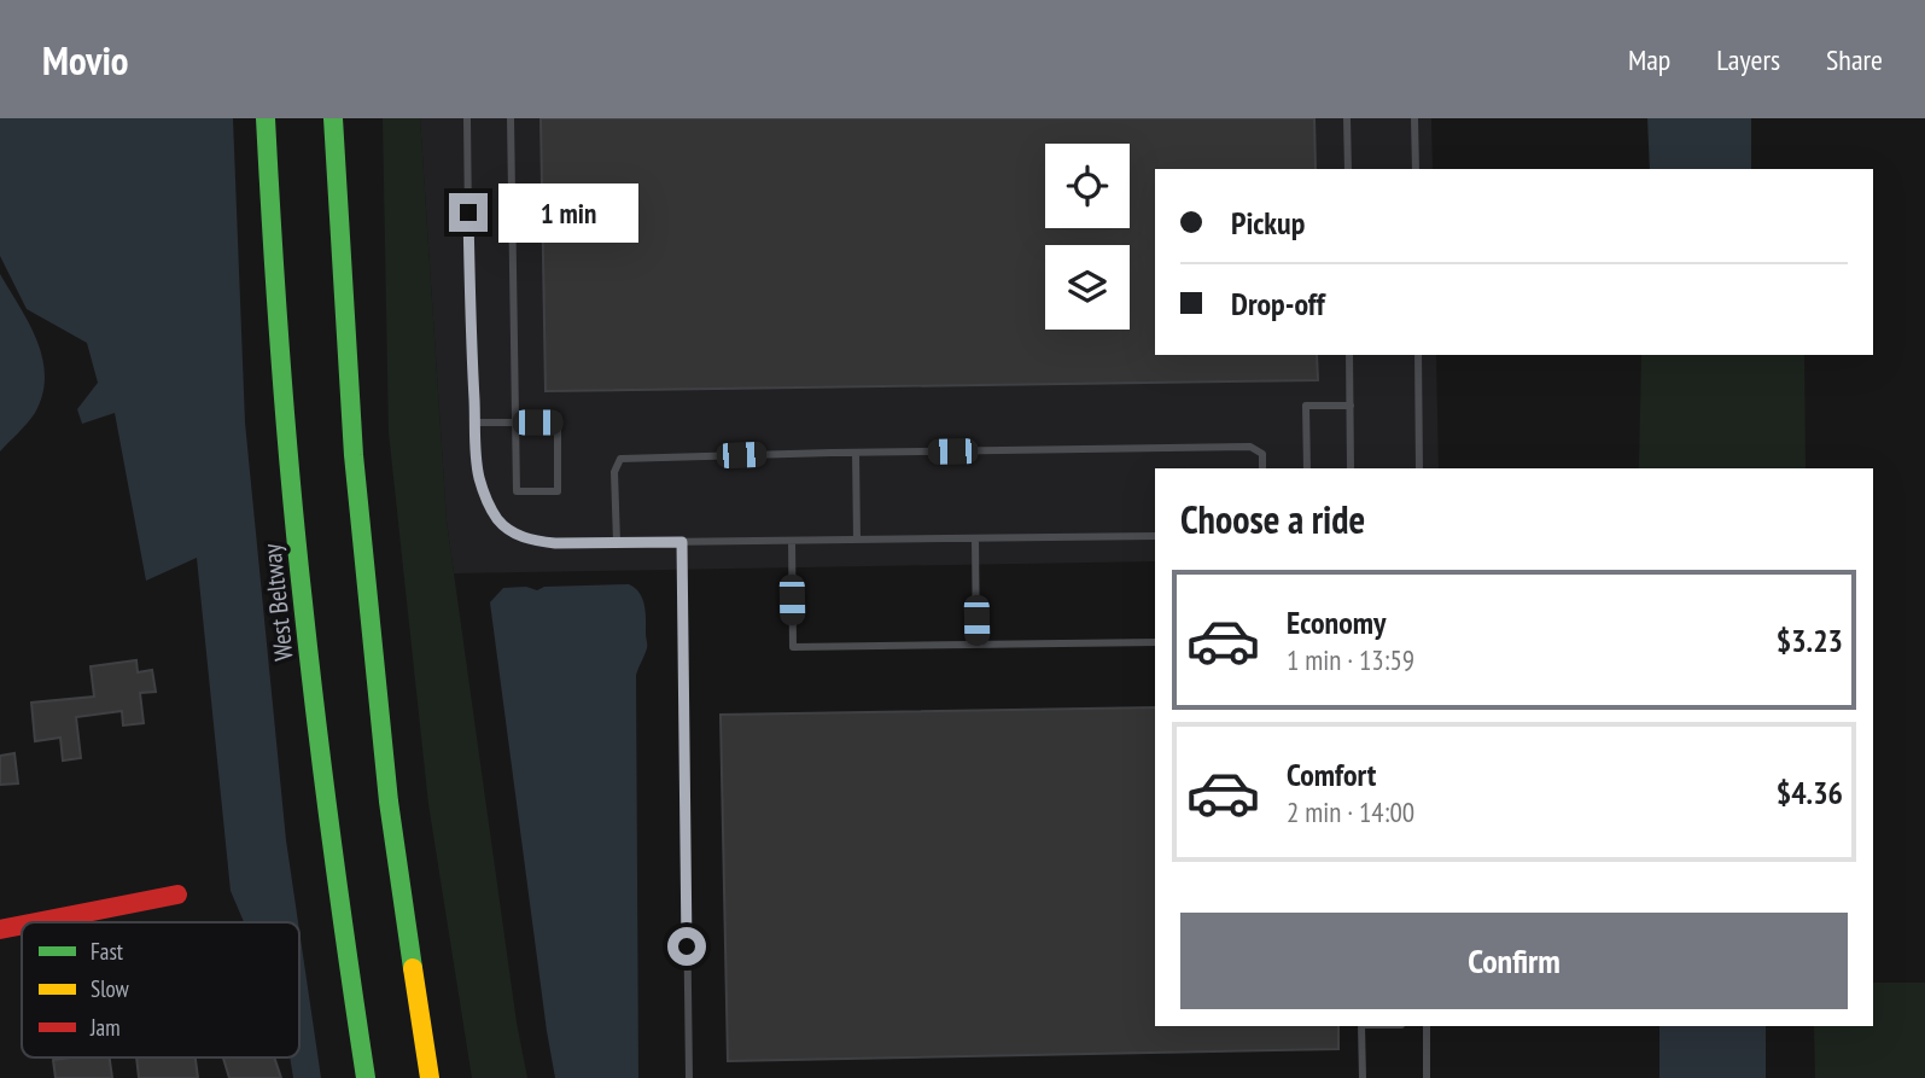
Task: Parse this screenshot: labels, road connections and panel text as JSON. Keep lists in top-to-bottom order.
{
  "streets": {
    "main road": ["West Beltway"]
  },
  "legend": ["Fast", "Slow", "Jam"],
  "page": {
    "header": "Movio",
    "nav": ["Map", "Layers", "Share"],
    "banner": ["Pickup", "Drop-off"],
    "bubble": "1 min",
    "heading": "Choose a ride",
    "list": [
      {
        "name": "Economy",
        "note": "1 min · 13:59",
        "value": "$3.23"
      },
      {
        "name": "Comfort",
        "note": "2 min · 14:00",
        "value": "$4.36"
      }
    ],
    "buttons": "Confirm"
  }
}
